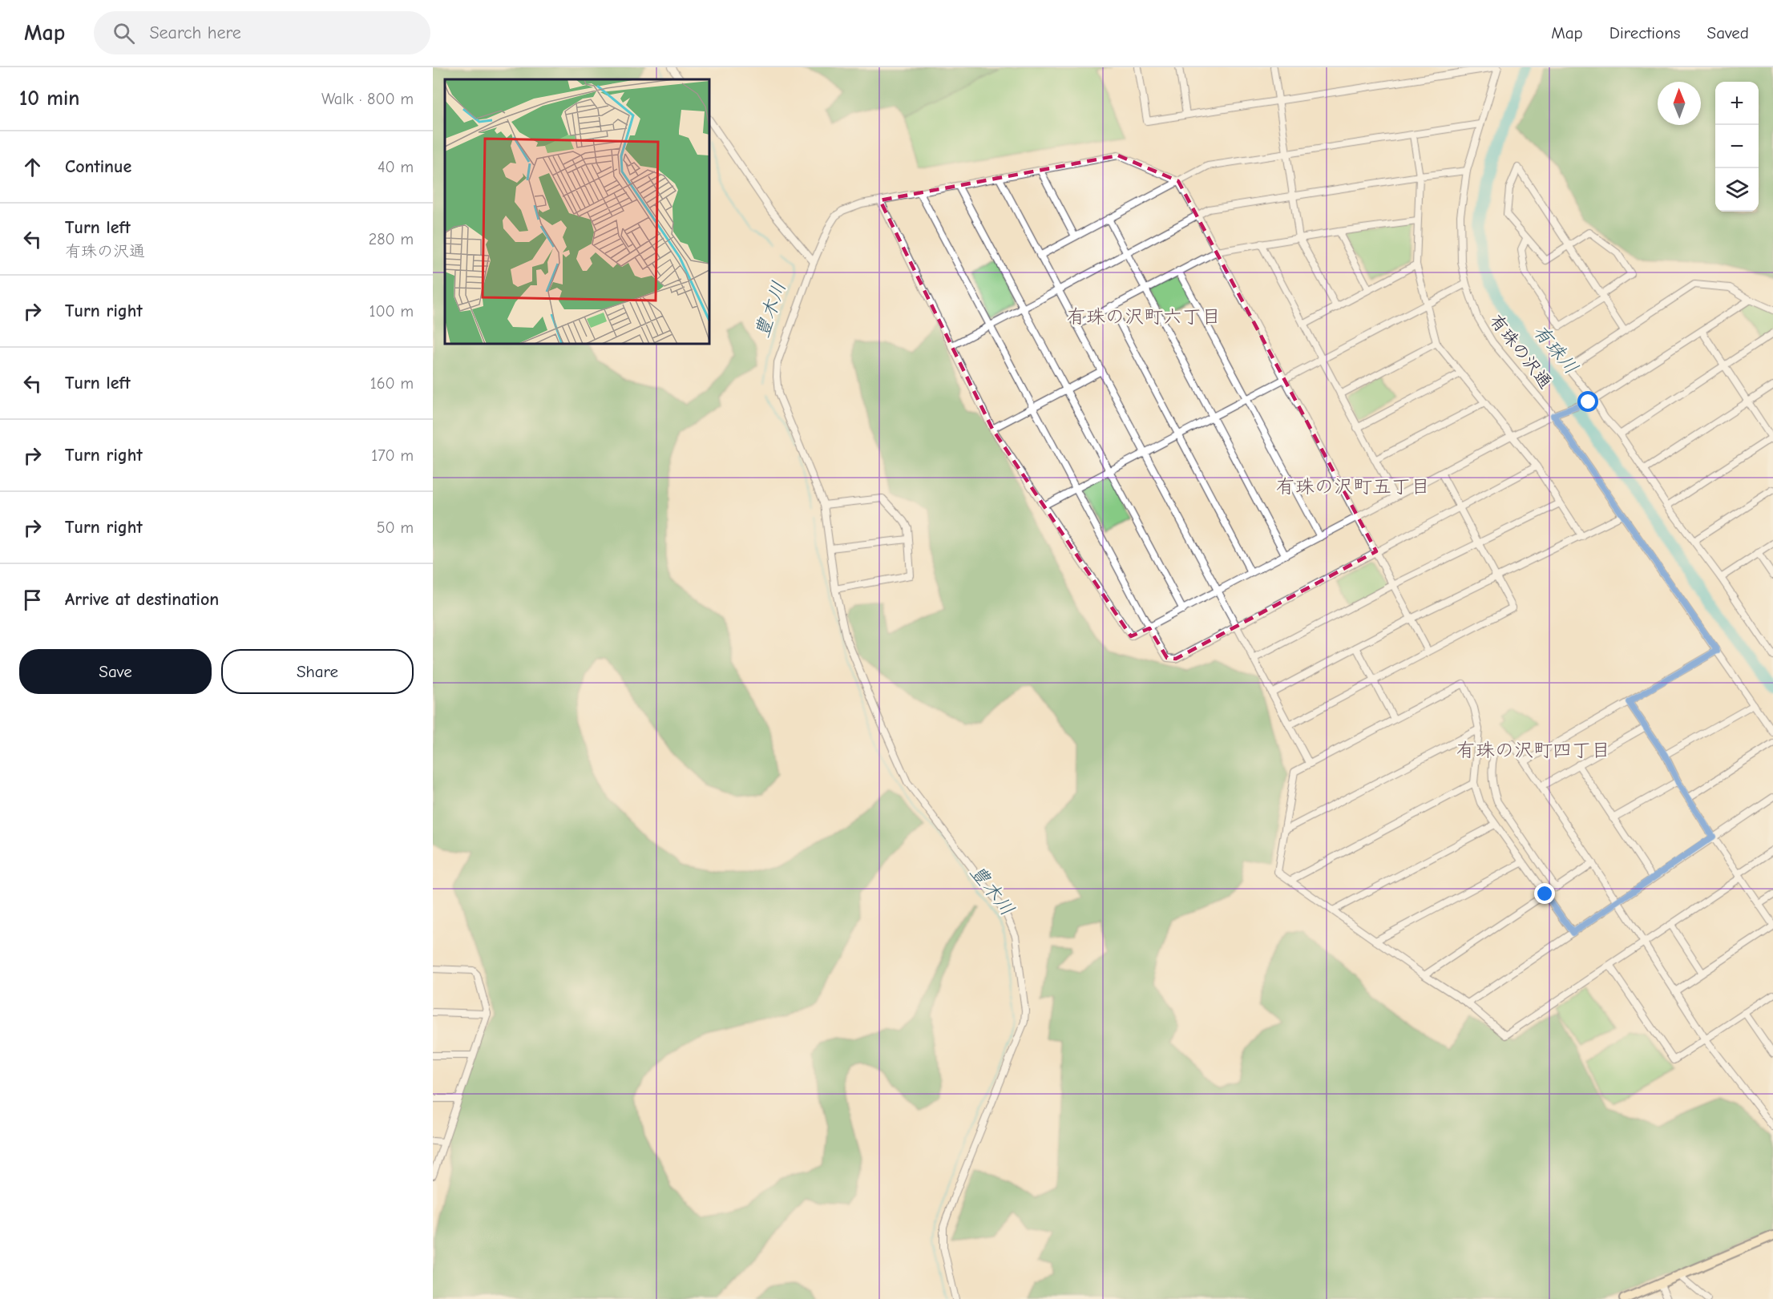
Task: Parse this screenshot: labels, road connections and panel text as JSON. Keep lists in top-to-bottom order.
{
  "streets": {
    "street": ["有珠の沢通"]
  },
  "districts": ["有珠の沢町六丁目", "有珠の沢町五丁目", "有珠の沢町四丁目"],
  "water": ["豊木川", "有珠川"],
  "north": "top",
  "page": {
    "header": "Map",
    "search": "Search here",
    "nav": ["Map", "Directions", "Saved"],
    "heading": ["10 min", "Walk · 800 m"],
    "map_buttons": ["+", "−"],
    "list": [
      ["Continue", "40 m"],
      ["Turn left", "有珠の沢通", "280 m"],
      ["Turn right", "100 m"],
      ["Turn left", "160 m"],
      ["Turn right", "170 m"],
      ["Turn right", "50 m"],
      "Arrive at destination"
    ],
    "buttons": ["Save", "Share"]
  }
}
